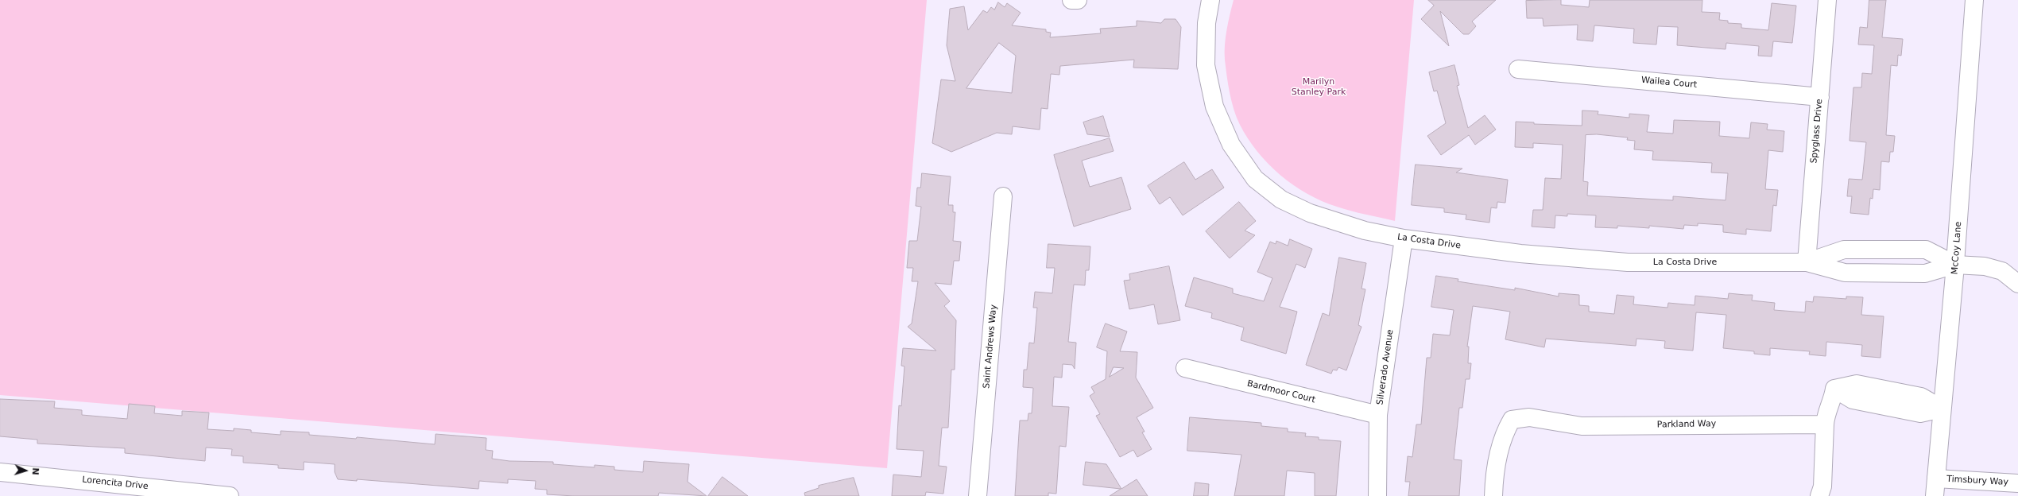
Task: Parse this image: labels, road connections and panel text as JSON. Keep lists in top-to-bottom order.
{
  "streets": {
    "street": [
      "Wailea Court",
      "Spyglass Drive",
      "La Costa Drive",
      "McCoy Lane",
      "Saint Andrews Way",
      "Silverado Avenue",
      "Bardmoor Court",
      "Parkland Way",
      "Timsbury Way",
      "Lorencita Drive"
    ]
  },
  "crossings": [
    ["Wailea Court", "Spyglass Drive"],
    ["Spyglass Drive", "La Costa Drive"],
    ["La Costa Drive", "McCoy Lane"],
    ["La Costa Drive", "Silverado Avenue"],
    ["McCoy Lane", "Timsbury Way"],
    ["Silverado Avenue", "Bardmoor Court"]
  ],
  "parks": ["Marilyn Stanley Park"],
  "north": "right"
}
